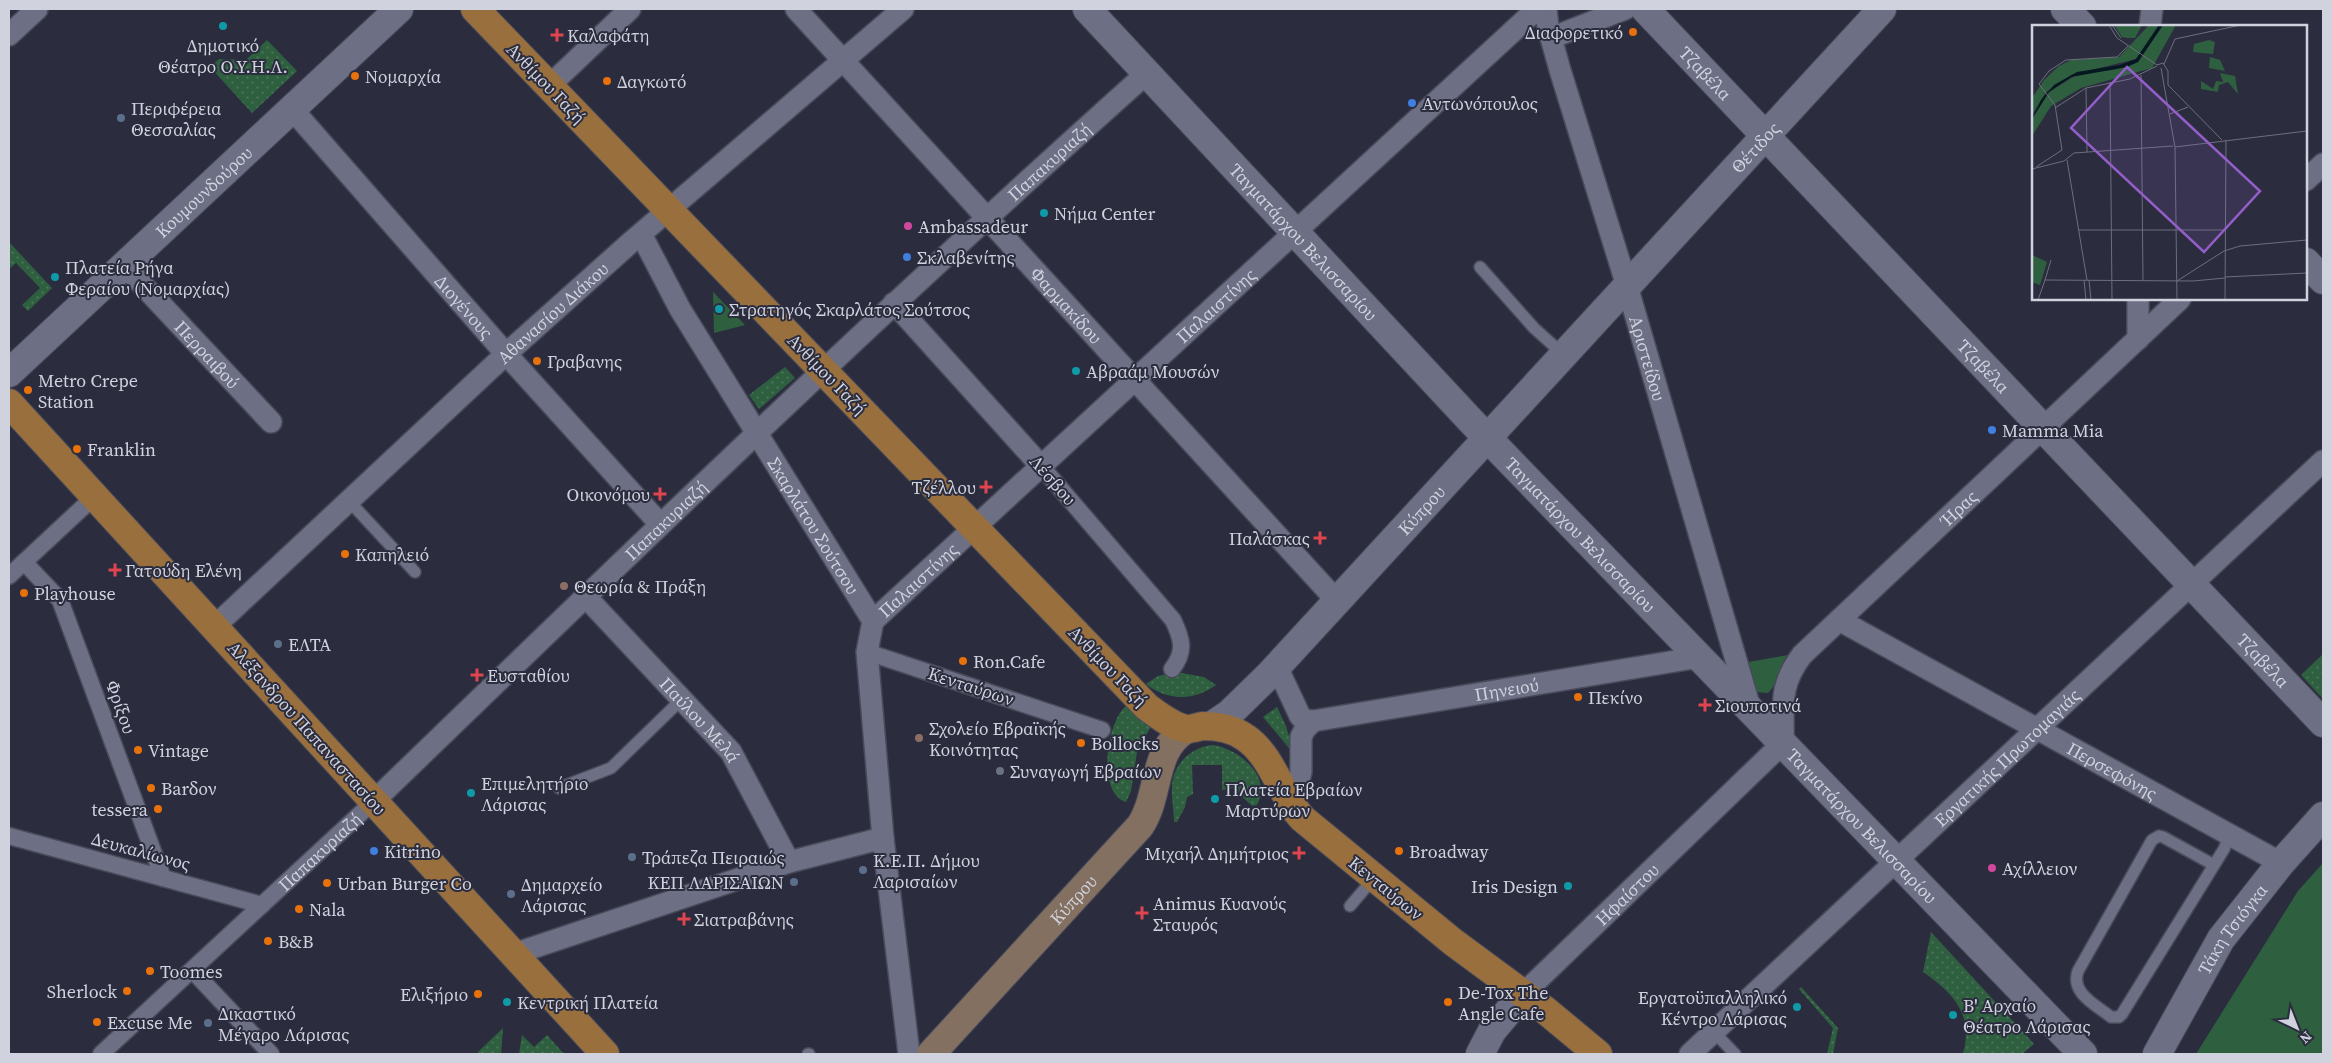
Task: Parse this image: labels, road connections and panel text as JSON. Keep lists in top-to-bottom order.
{
  "streets": {
    "main road": [
      "Ανθίμου Γαζή",
      "Κύπρου",
      "Κενταύρων",
      "Αλέξανδρου Παπαναστασίου"
    ],
    "street": [
      "Τζαβέλα",
      "Θέτιδος",
      "Παπακυριαζή",
      "Κουμουνδούρου",
      "Ταγματάρχου Βελισσαρίου",
      "Παλαιστίνης",
      "Φαρμακίδου",
      "Διογένους",
      "Αθανασίου Διάκου",
      "Περραιβού",
      "Αριστείδου",
      "Λέσβου",
      "Ήρας",
      "Σκαρλάτου Σούτσου",
      "Πηνειού",
      "Φρίξου",
      "Παύλου Μελά",
      "Εργατικής Πρωτομαγιάς",
      "Περσεφόνης",
      "Δευκαλίωνος",
      "Ηφαίστου",
      "Τάκη Τσιόγκα"
    ]
  },
  "crossings": [
    ["Τζαβέλα", "Θέτιδος"],
    ["Τζαβέλα", "Ήρας"],
    ["Τζαβέλα", "Εργατικής Πρωτομαγιάς"],
    ["Ανθίμου Γαζή", "Παπακυριαζή"],
    ["Ανθίμου Γαζή", "Παλαιστίνης"],
    ["Ανθίμου Γαζή", "Αθανασίου Διάκου"],
    ["Ανθίμου Γαζή", "Κύπρου"],
    ["Ανθίμου Γαζή", "Κενταύρων"],
    ["Θέτιδος", "Αριστείδου"],
    ["Θέτιδος", "Κύπρου"],
    ["Παπακυριαζή", "Ταγματάρχου Βελισσαρίου"],
    ["Παπακυριαζή", "Φαρμακίδου"],
    ["Παπακυριαζή", "Διογένους"],
    ["Παπακυριαζή", "Λέσβου"],
    ["Παπακυριαζή", "Σκαρλάτου Σούτσου"],
    ["Παπακυριαζή", "Παύλου Μελά"],
    ["Παπακυριαζή", "Αλέξανδρου Παπαναστασίου"],
    ["Παπακυριαζή", "Δευκαλίωνος"],
    ["Κουμουνδούρου", "Διογένους"],
    ["Κουμουνδούρου", "Περραιβού"],
    ["Ταγματάρχου Βελισσαρίου", "Παλαιστίνης"],
    ["Ταγματάρχου Βελισσαρίου", "Αριστείδου"],
    ["Ταγματάρχου Βελισσαρίου", "Κύπρου"],
    ["Ταγματάρχου Βελισσαρίου", "Ήρας"],
    ["Ταγματάρχου Βελισσαρίου", "Πηνειού"],
    ["Ταγματάρχου Βελισσαρίου", "Εργατικής Πρωτομαγιάς"],
    ["Ταγματάρχου Βελισσαρίου", "Ηφαίστου"],
    ["Παλαιστίνης", "Φαρμακίδου"],
    ["Παλαιστίνης", "Λέσβου"],
    ["Παλαιστίνης", "Σκαρλάτου Σούτσου"],
    ["Φαρμακίδου", "Αθανασίου Διάκου"],
    ["Φαρμακίδου", "Κύπρου"],
    ["Διογένους", "Αθανασίου Διάκου"],
    ["Αθανασίου Διάκου", "Σκαρλάτου Σούτσου"],
    ["Αθανασίου Διάκου", "Αλέξανδρου Παπαναστασίου"],
    ["Αριστείδου", "Κύπρου"],
    ["Κύπρου", "Κενταύρων"],
    ["Ήρας", "Περσεφόνης"],
    ["Ήρας", "Ηφαίστου"],
    ["Κενταύρων", "Ηφαίστου"],
    ["Φρίξου", "Δευκαλίωνος"],
    ["Εργατικής Πρωτομαγιάς", "Περσεφόνης"],
    ["Περσεφόνης", "Τάκη Τσιόγκα"]
  ],
  "places": {
    "other": [
      "Δημοτικό Θέατρο Ο.Υ.Η.Λ.",
      "Διαφορετικό",
      "Νομαρχία",
      "Δαγκωτό",
      "Αντωνόπουλος",
      "Περιφέρεια Θεσσαλίας",
      "Νήμα Center",
      "Ambassadeur",
      "Σκλαβενίτης",
      "Πλατεία Ρήγα Φεραίου (Νομαρχίας)",
      "Στρατηγός Σκαρλάτος Σούτσος",
      "Γραβανης",
      "Αβραάμ Μουσών",
      "Metro Crepe Station",
      "Mamma Mia",
      "Franklin",
      "Καπηλειό",
      "Θεωρία & Πράξη",
      "Playhouse",
      "ΕΛΤΑ",
      "Ron.Cafe",
      "Πεκίνο",
      "Σχολείο Εβραϊκής Κοινότητας",
      "Bollocks",
      "Vintage",
      "Συναγωγή Εβραίων",
      "Barδον",
      "Επιμελητήριο Λάρισας",
      "Πλατεία Εβραίων Μαρτύρων",
      "tessera",
      "Kitrino",
      "Broadway",
      "Τράπεζα Πειραιώς",
      "Αχίλλειον",
      "Κ.Ε.Π. Δήμου Λαρισαίων",
      "ΚΕΠ ΛΑΡΙΣΑΙΩΝ",
      "Urban Burger Co",
      "Iris Design",
      "Δημαρχείο Λάρισας",
      "Nala",
      "B&B",
      "Toomes",
      "Sherlock",
      "Ελιξήριο",
      "Κεντρική Πλατεία",
      "De-Tox The Angle Cafe",
      "Εργατοϋπαλληλικό Κέντρο Λάρισας",
      "Β' Αρχαίο Θέατρο Λάρισας",
      "Excuse Me",
      "Δικαστικό Μέγαρο Λάρισας"
    ],
    "health": [
      "Καλαφάτη",
      "Τζέλλου",
      "Οικονόμου",
      "Παλάσκας",
      "Γατούδη Ελένη",
      "Ευσταθίου",
      "Σιουποτινά",
      "Μιχαήλ Δημήτριος",
      "Animus Κυανούς Σταυρός",
      "Σιατραβάνης"
    ]
  },
  "north": "bottom right"
}
